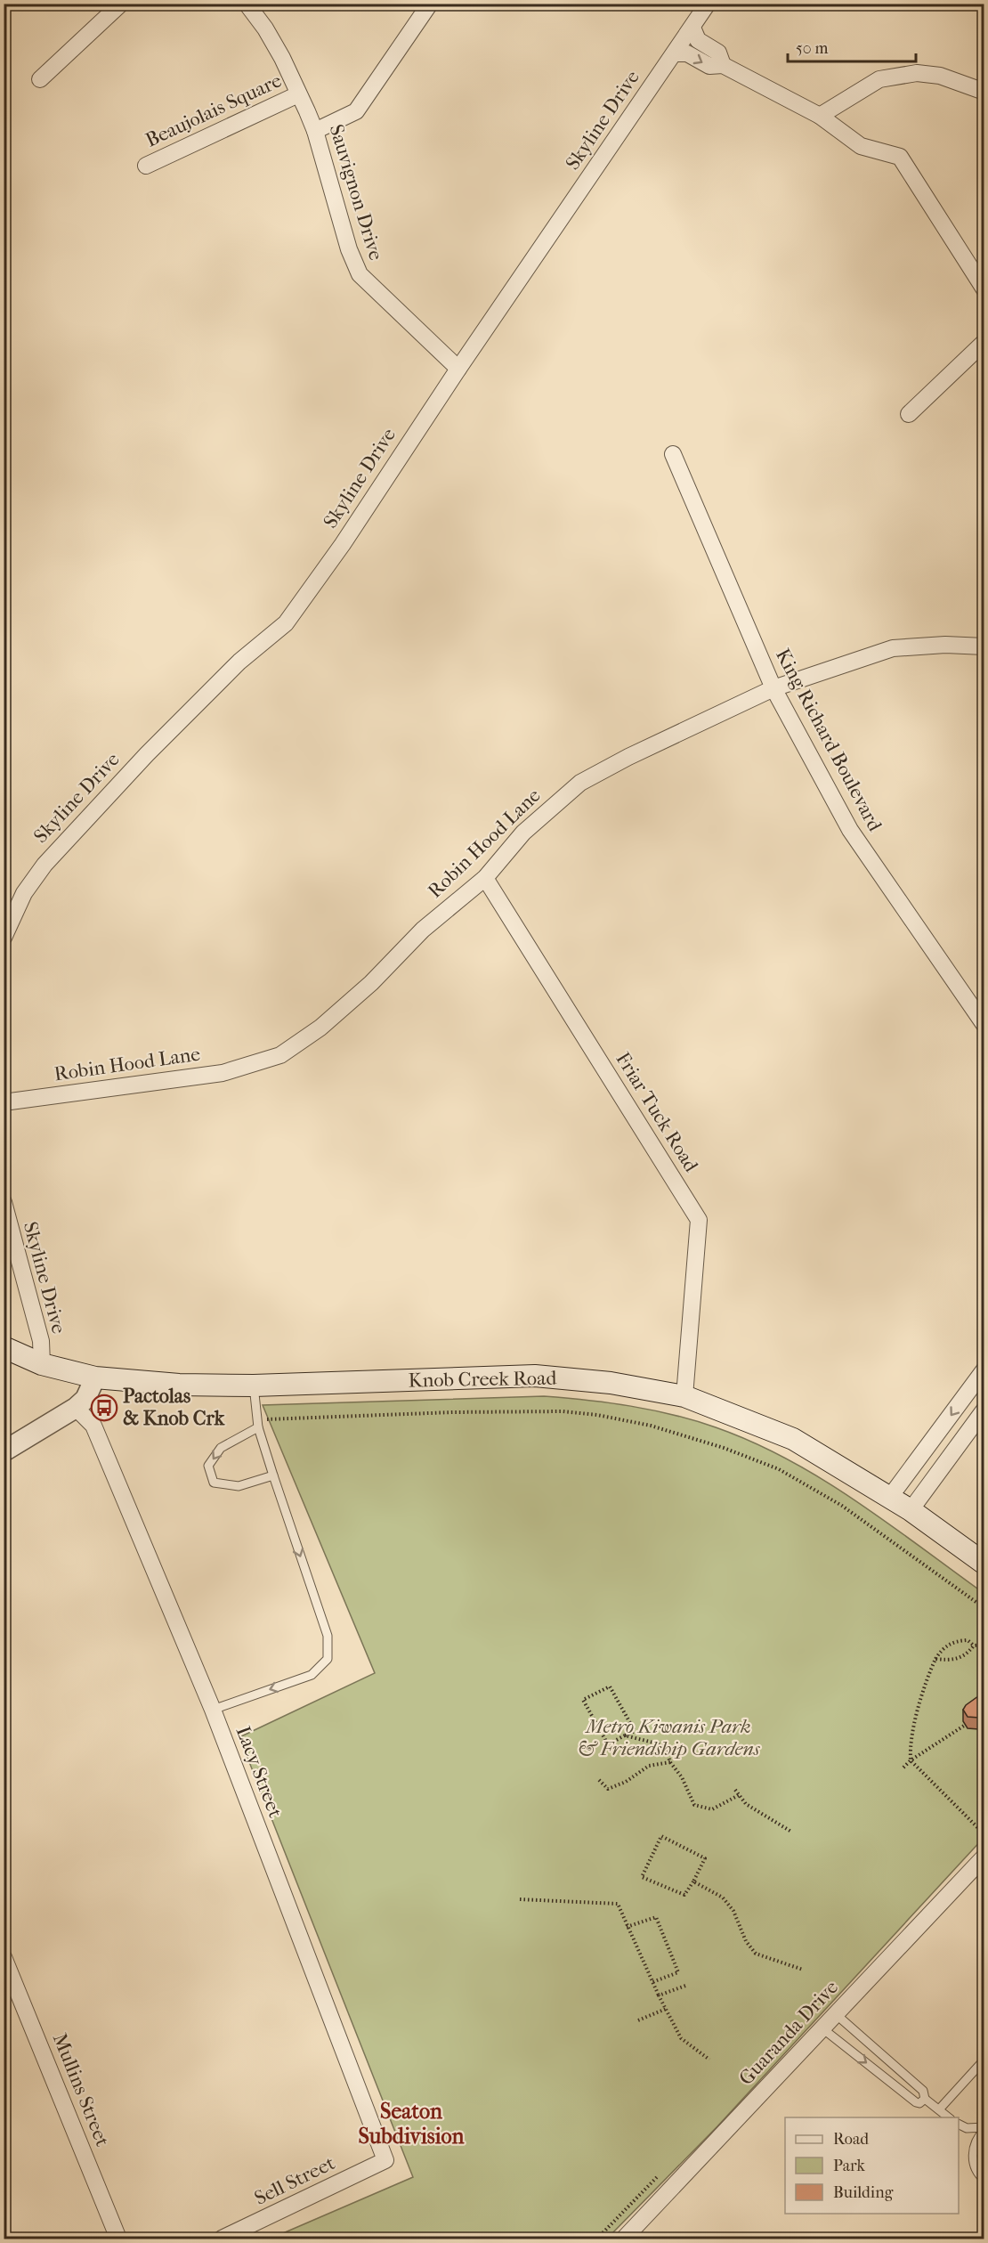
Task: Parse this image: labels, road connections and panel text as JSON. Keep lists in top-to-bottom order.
{
  "streets": {
    "main road": ["Knob Creek Road"],
    "street": [
      "Beaujolais Square",
      "Skyline Drive",
      "Sauvignon Drive",
      "King Richard Boulevard",
      "Robin Hood Lane",
      "Friar Tuck Road",
      "Lacy Street",
      "Guaranda Drive",
      "Mullins Street",
      "Sell Street"
    ]
  },
  "crossings": [
    ["Beaujolais Square", "Sauvignon Drive"],
    ["Skyline Drive", "Sauvignon Drive"],
    ["Skyline Drive", "Knob Creek Road"],
    ["King Richard Boulevard", "Robin Hood Lane"],
    ["Robin Hood Lane", "Friar Tuck Road"],
    ["Friar Tuck Road", "Knob Creek Road"],
    ["Lacy Street", "Sell Street"]
  ],
  "districts": ["Seaton Subdivision"],
  "parks": ["Metro Kiwanis Park & Friendship Gardens"],
  "places": {
    "bus stop": ["Pactolas & Knob Crk"]
  },
  "legend": ["Road", "Park", "Building"],
  "scale_bar": "50 m"
}
